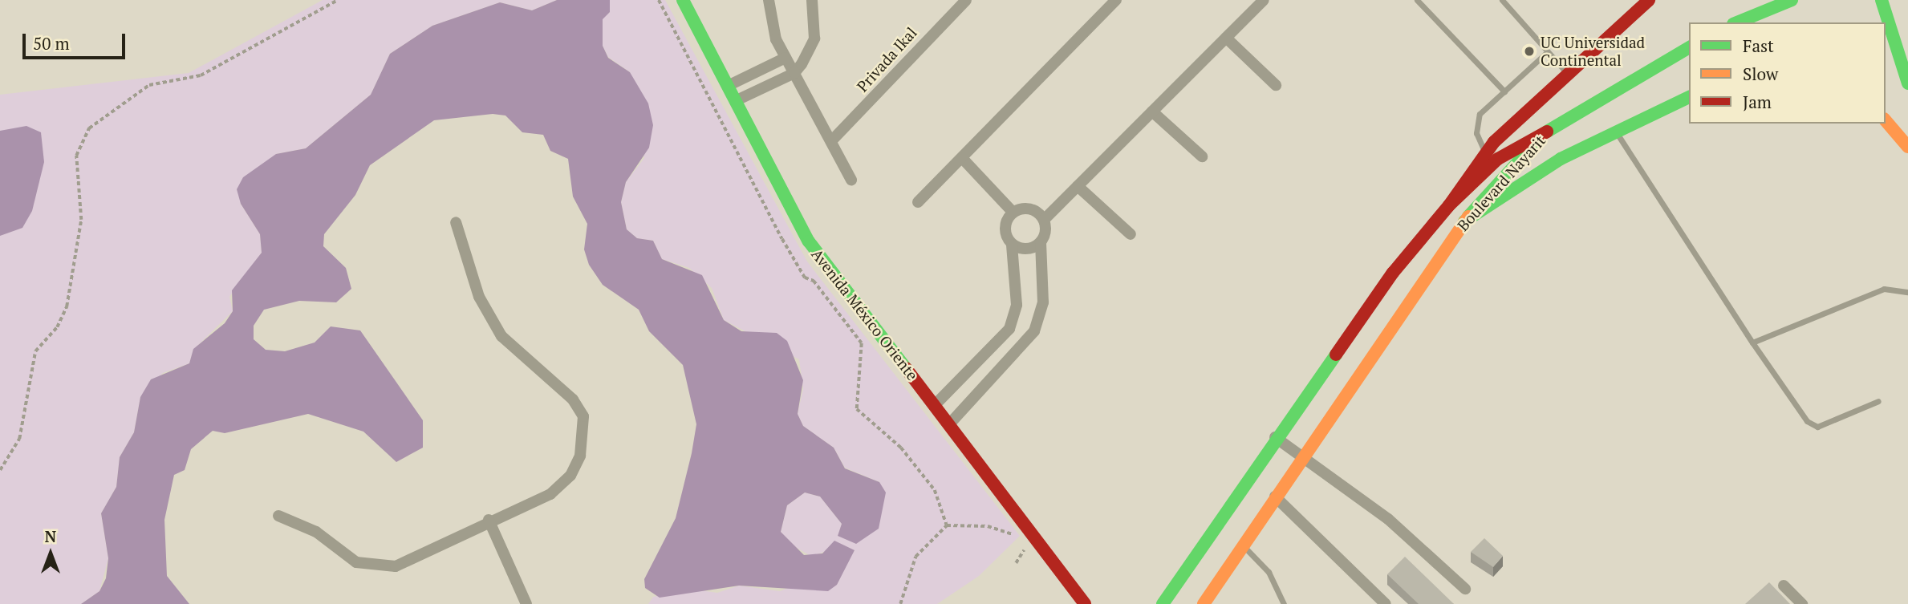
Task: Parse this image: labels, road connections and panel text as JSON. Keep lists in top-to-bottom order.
{
  "streets": {
    "main road": ["Boulevard Nayarit", "Avenida México Oriente"],
    "street": ["Privada Ikal"]
  },
  "places": ["UC Universidad Continental"],
  "legend": ["Fast", "Slow", "Jam"],
  "scale_bar": "50 m",
  "north": "top"
}
